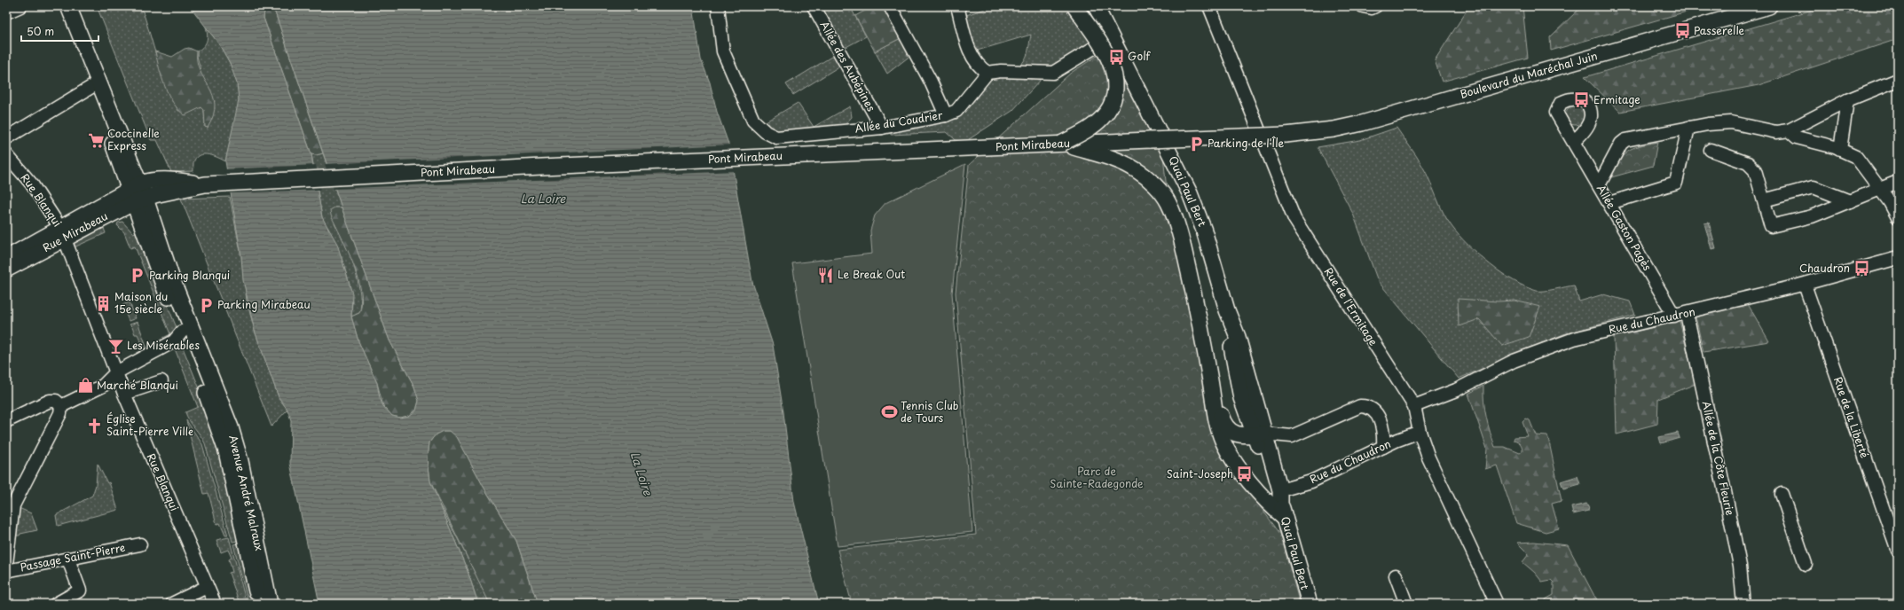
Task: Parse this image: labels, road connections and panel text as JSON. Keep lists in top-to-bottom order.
{
  "streets": {
    "main road": [
      "Boulevard du Maréchal Juin",
      "Pont Mirabeau",
      "Quai Paul Bert",
      "Rue Mirabeau",
      "Avenue André Malraux"
    ],
    "street": [
      "Allée des Aubépines",
      "Allée du Coudrier",
      "Rue Blanqui",
      "Allée Gaston Pagès",
      "Rue de l'Ermitage",
      "Rue du Chaudron",
      "Rue de la Liberté",
      "Allée de la Côte Fleurie",
      "Passage Saint-Pierre"
    ]
  },
  "crossings": [
    ["Allée des Aubépines", "Allée du Coudrier"],
    ["Boulevard du Maréchal Juin", "Pont Mirabeau"],
    ["Pont Mirabeau", "Rue Mirabeau"],
    ["Pont Mirabeau", "Avenue André Malraux"],
    ["Quai Paul Bert", "Rue du Chaudron"],
    ["Rue Blanqui", "Rue Mirabeau"],
    ["Allée Gaston Pagès", "Rue du Chaudron"],
    ["Rue Mirabeau", "Avenue André Malraux"],
    ["Rue de l'Ermitage", "Rue du Chaudron"],
    ["Rue du Chaudron", "Rue de la Liberté"],
    ["Rue du Chaudron", "Allée de la Côte Fleurie"]
  ],
  "water": ["La Loire"],
  "parks": ["Parc de Sainte-Radegonde"],
  "places": {
    "bus stop": [
      "Passerelle",
      "Golf",
      "Ermitage",
      "Chaudron",
      "Saint-Joseph"
    ],
    "supermarket": ["Coccinelle Express"],
    "parking": ["Parking de l'Île", "Parking Blanqui", "Parking Mirabeau"],
    "restaurant": ["Le Break Out"],
    "building": ["Maison du 15e siècle"],
    "bar": ["Les Misérables"],
    "shop": ["Marché Blanqui"],
    "sports": ["Tennis Club de Tours"],
    "church": ["Église Saint-Pierre Ville"]
  },
  "scale_bar": "50 m"
}
